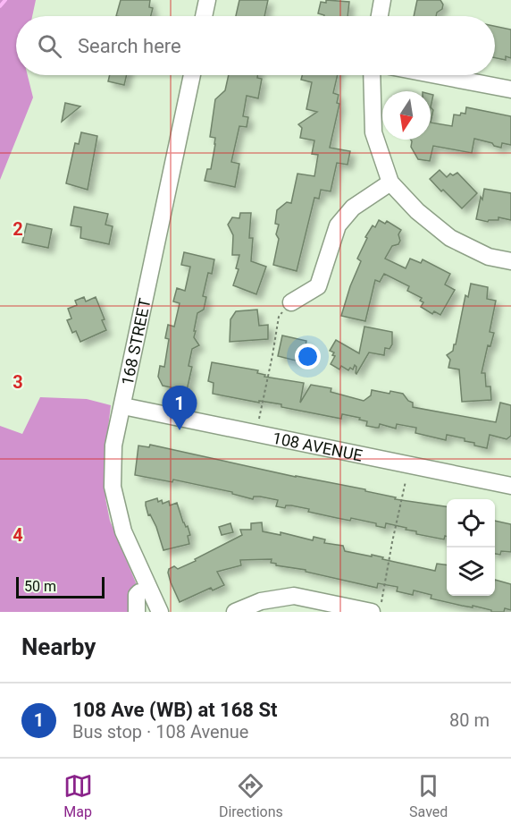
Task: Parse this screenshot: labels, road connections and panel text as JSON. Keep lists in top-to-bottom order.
{
  "streets": {
    "street": ["168 STREET", "108 AVENUE"]
  },
  "crossings": [
    ["168 STREET", "108 AVENUE"]
  ],
  "scale_bar": "50 m",
  "north": "bottom",
  "page": {
    "search": "Search here",
    "pins": "1",
    "scale": "50 m",
    "heading": "Nearby",
    "list": [
      {
        "mark": "1",
        "name": "108 Ave (WB) at 168 St",
        "note": "Bus stop · 108 Avenue",
        "value": "80 m"
      }
    ],
    "nav": ["Map", "Directions", "Saved"]
  },
  "grid": {
    "rows": ["2", "3", "4"]
  }
}
